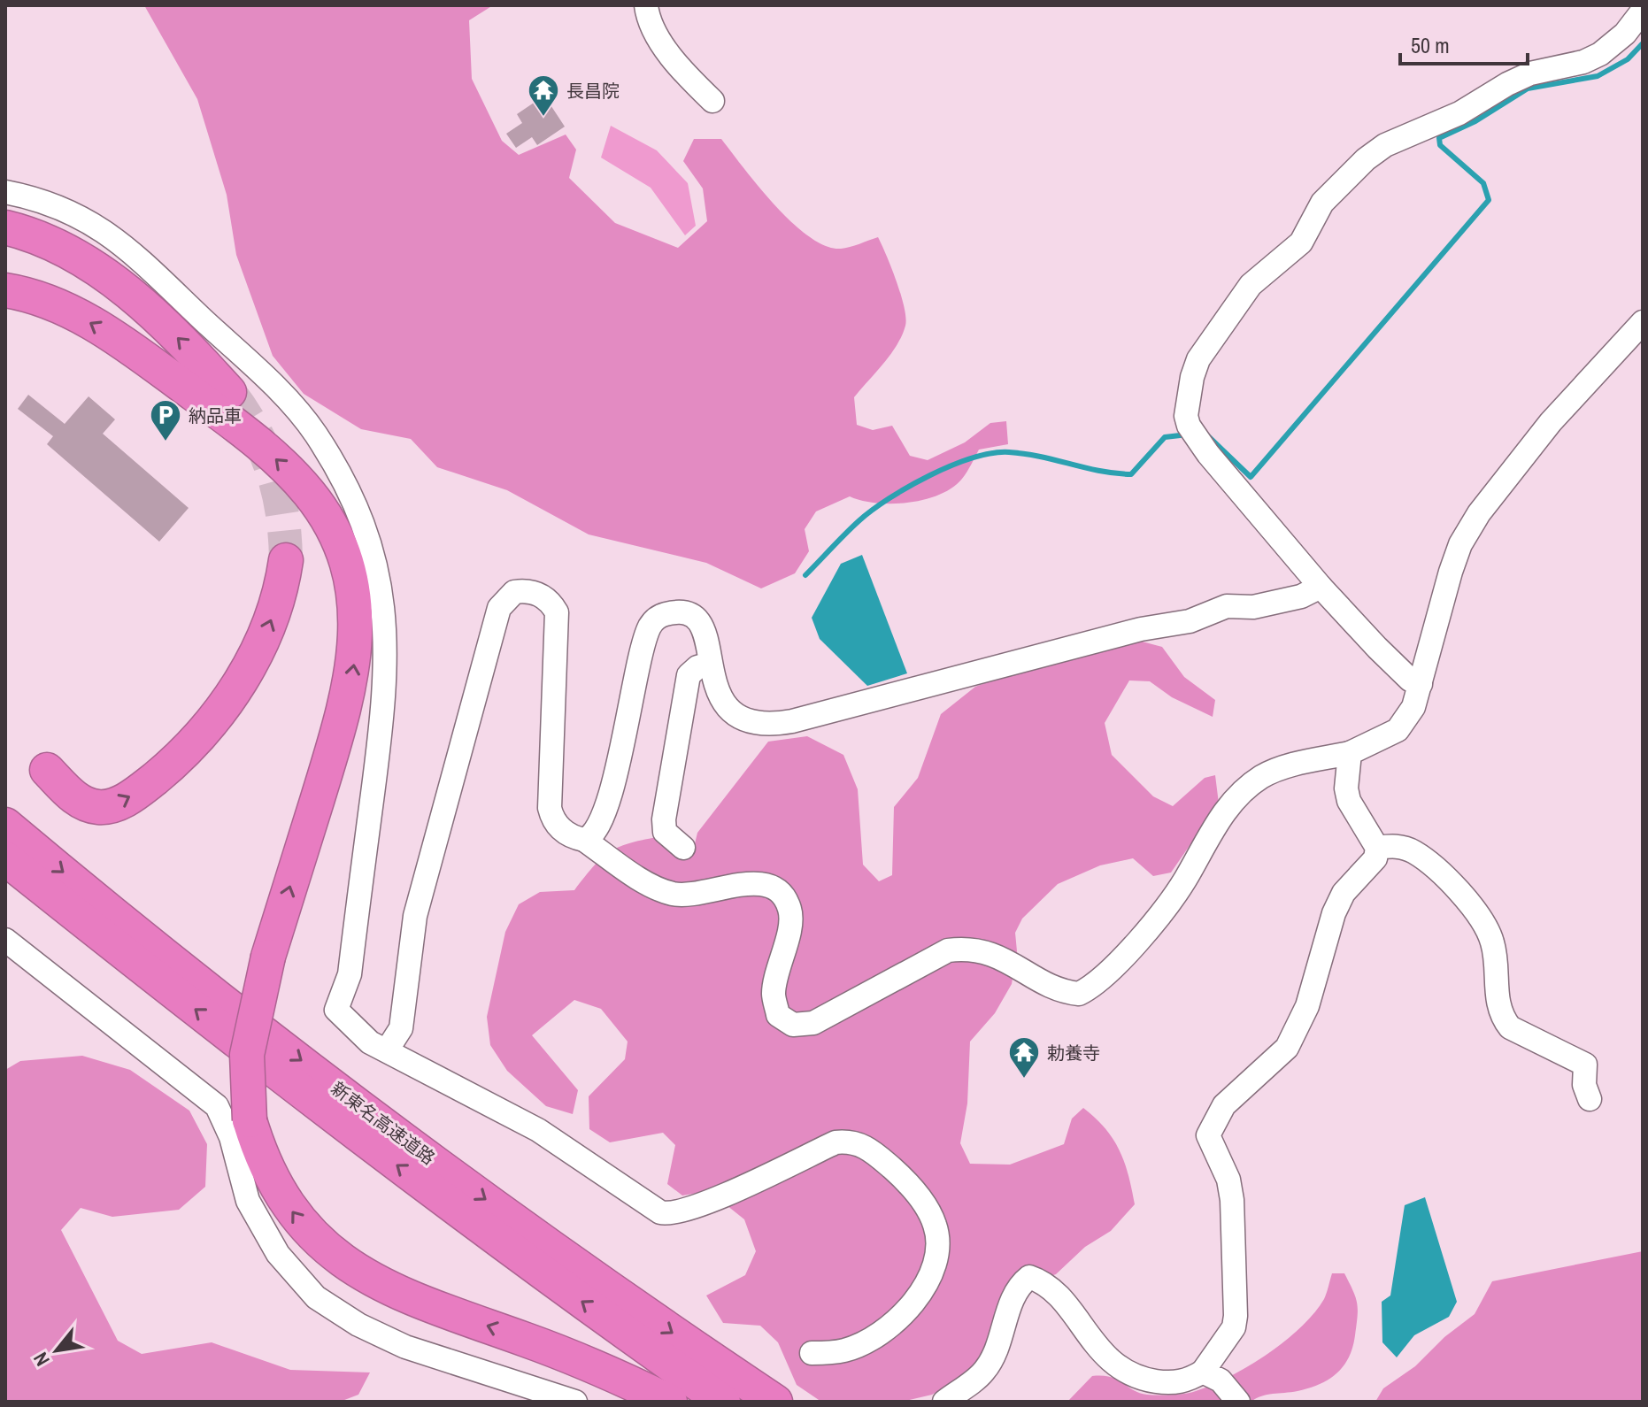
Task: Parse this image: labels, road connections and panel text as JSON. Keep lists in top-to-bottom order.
{
  "streets": {
    "highway": ["新東名高速道路"]
  },
  "places": {
    "temple": ["長昌院", "勅養寺"],
    "parking": ["納品車"]
  },
  "scale_bar": "50 m",
  "north": "bottom left"
}
